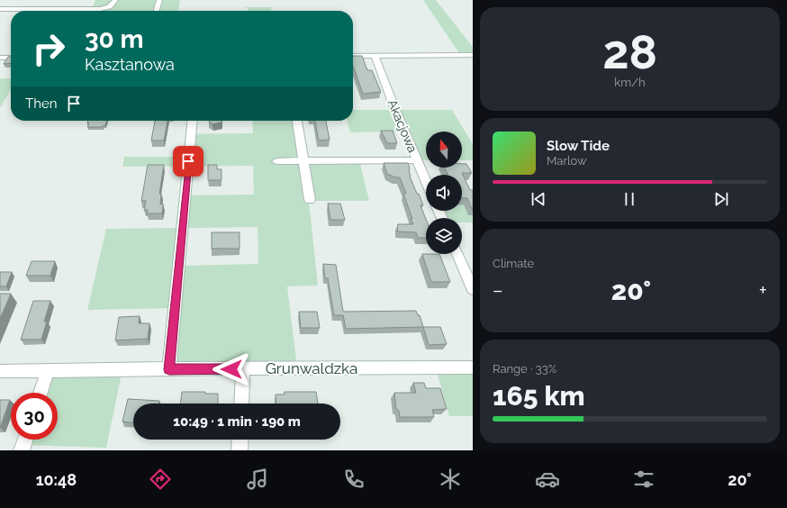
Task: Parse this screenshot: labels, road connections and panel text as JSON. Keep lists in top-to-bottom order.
{
  "streets": {
    "street": ["Akacjowa", "Grunwaldzka"]
  },
  "north": "top",
  "page": {
    "tile": [
      ["28", "km/h"],
      "Climate",
      ["Range · 33%", "165 km"]
    ],
    "turn": ["30 m", "Kasztanowa"],
    "then": "Then",
    "song": ["Slow Tide", "Marlow"],
    "heat": ["−", "20°", "+"],
    "limit": "30",
    "trip": "10:49 · 1 min · 190 m",
    "tabs": ["10:48", "20°"]
  }
}
